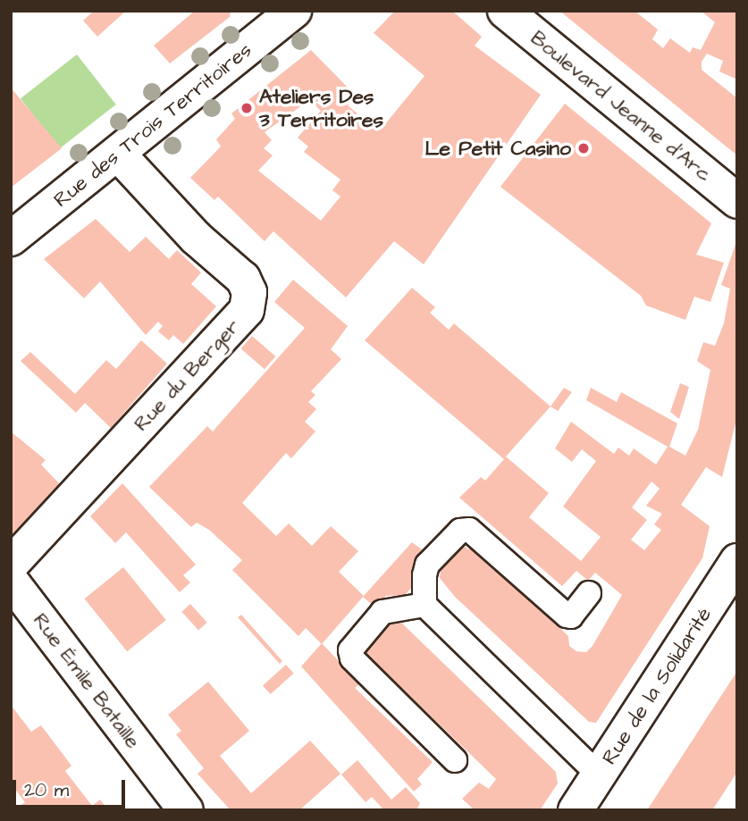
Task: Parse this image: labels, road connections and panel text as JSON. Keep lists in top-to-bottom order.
{
  "streets": {
    "street": [
      "Boulevard Jeanne d'Arc",
      "Rue des Trois Territoires",
      "Rue du Berger",
      "Rue Émile Bataille",
      "Rue de la Solidarité"
    ]
  },
  "crossings": [
    ["Rue des Trois Territoires", "Rue du Berger"]
  ],
  "places": ["Ateliers Des 3 Territoires", "Le Petit Casino"],
  "scale_bar": "20 m"
}
